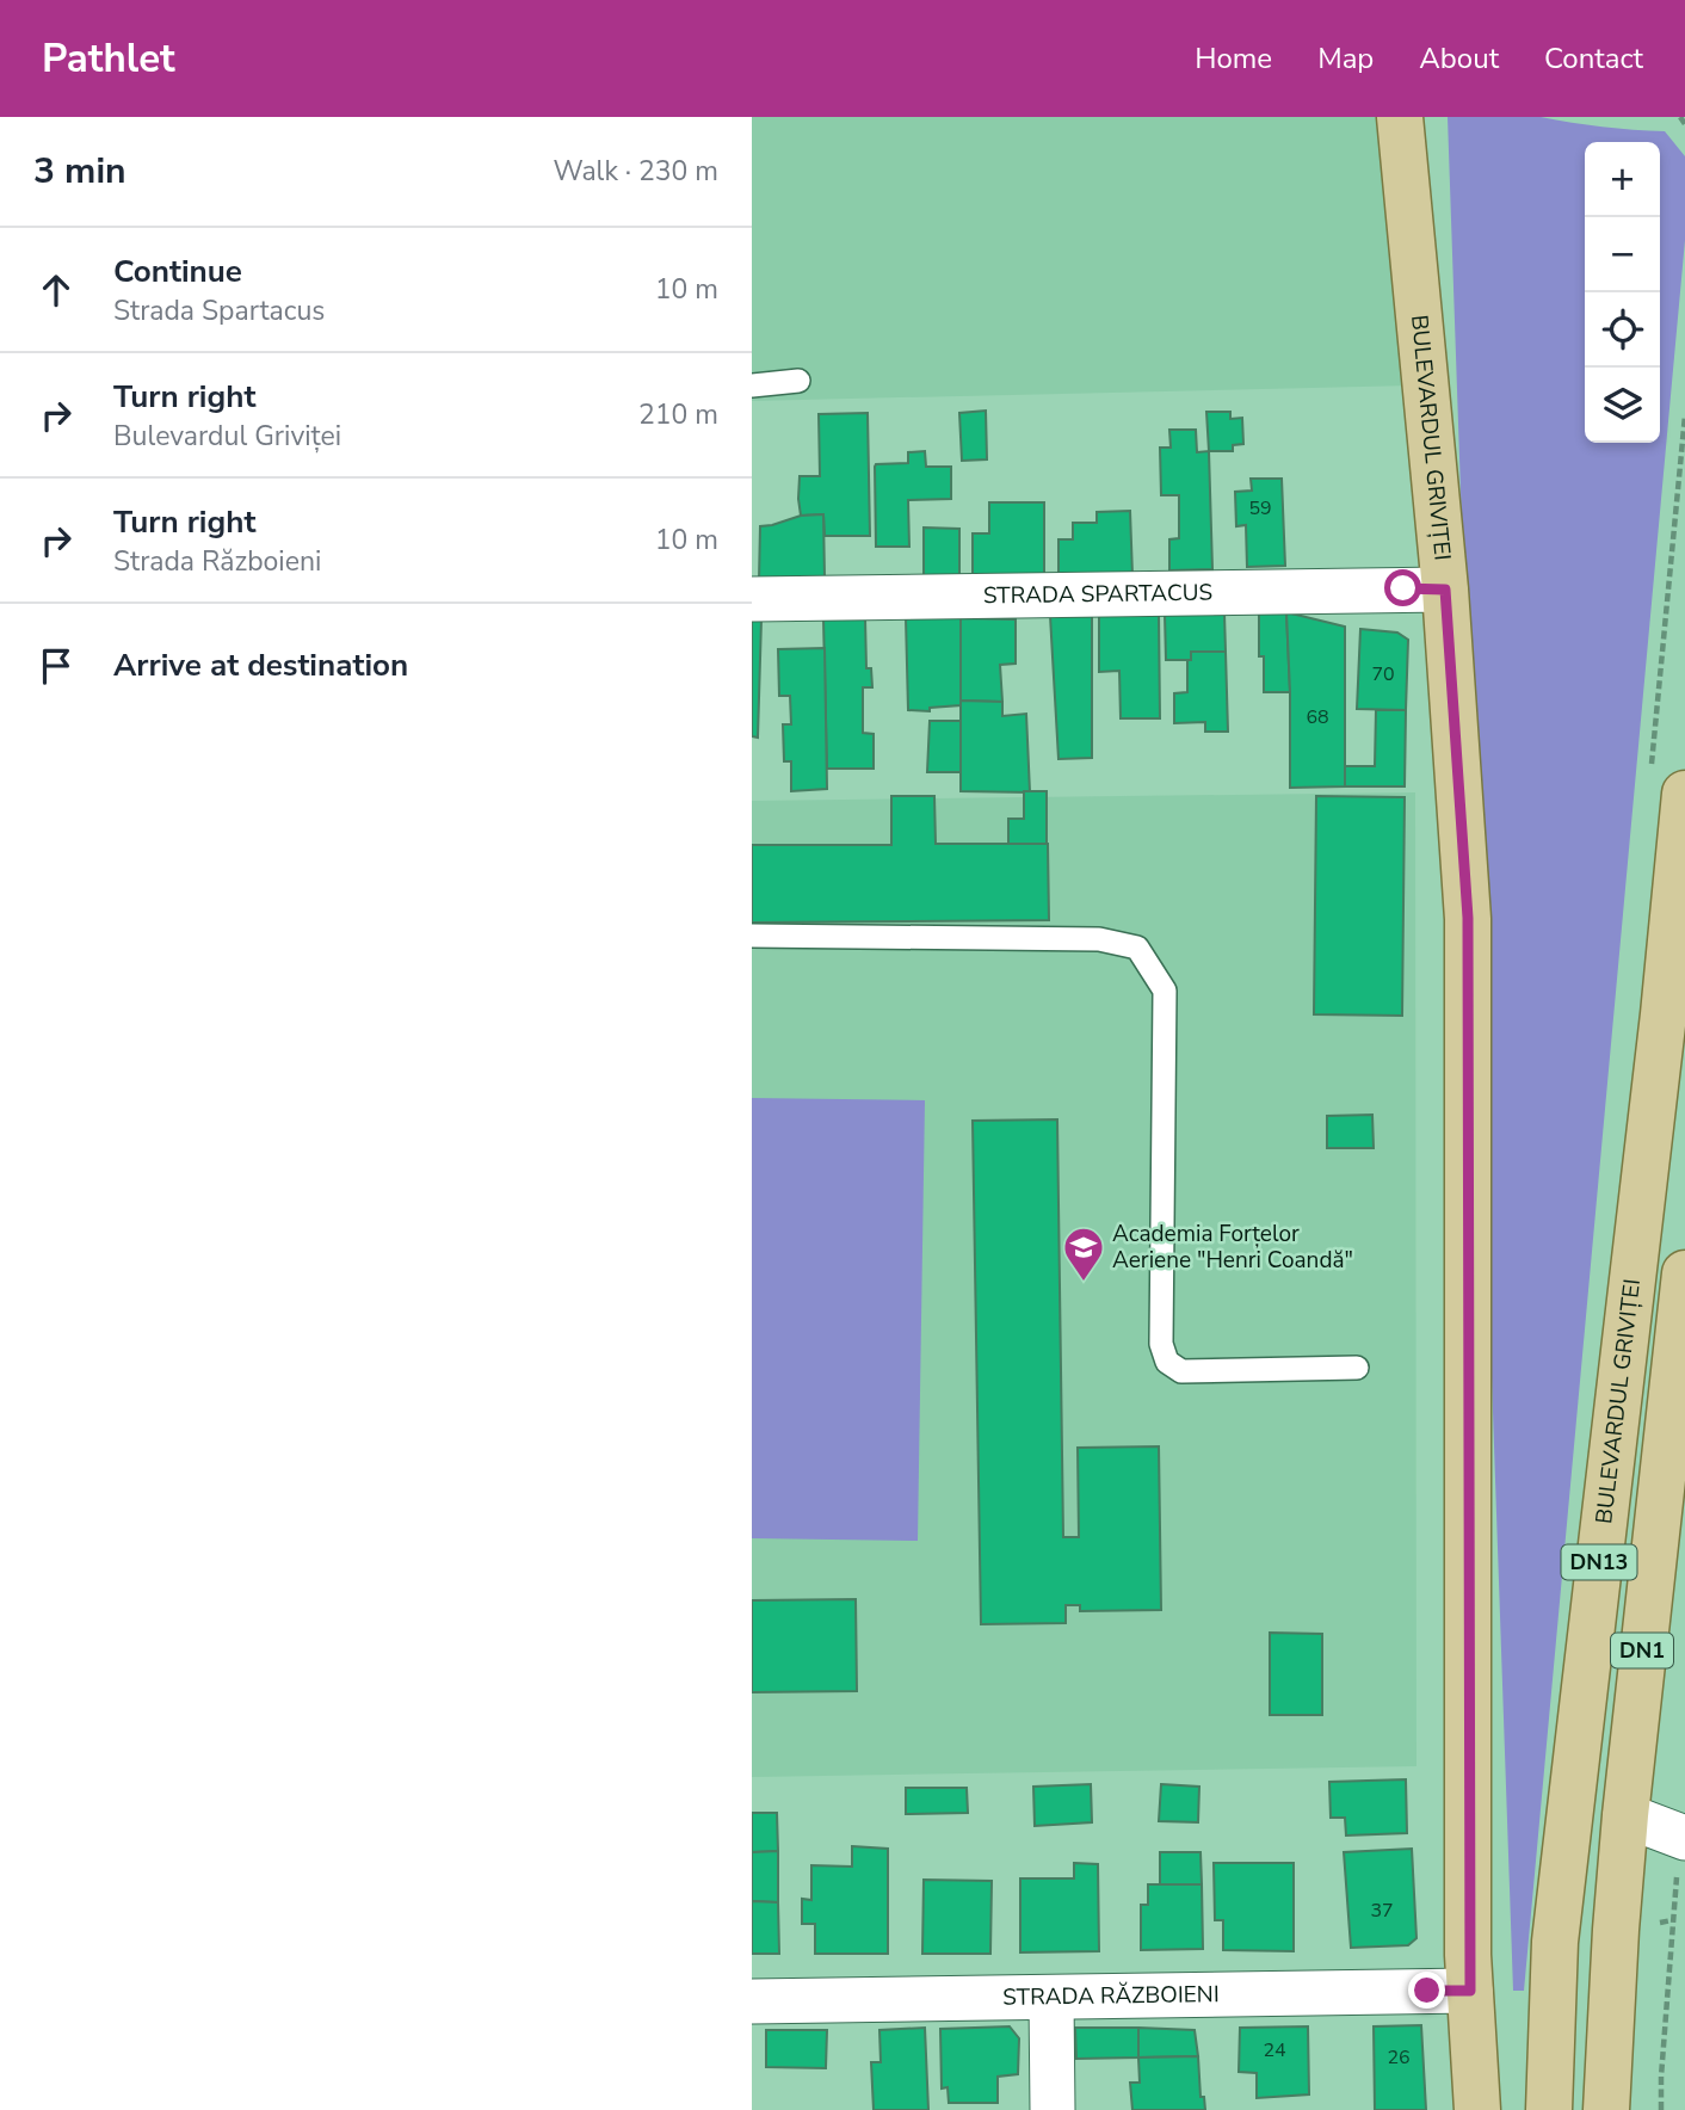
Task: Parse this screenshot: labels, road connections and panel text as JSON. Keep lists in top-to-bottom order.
{
  "streets": {
    "main road": ["BULEVARDUL GRIVIȚEI", "DN13", "DN1"],
    "street": ["STRADA SPARTACUS", "STRADA RĂZBOIENI"]
  },
  "crossings": [
    ["BULEVARDUL GRIVIȚEI", "STRADA SPARTACUS"],
    ["BULEVARDUL GRIVIȚEI", "STRADA RĂZBOIENI"]
  ],
  "places": {
    "school or university": ["Academia Forțelor Aeriene \"Henri Coandă\""]
  },
  "house_numbers": [
    "59",
    "70",
    "68",
    "37",
    "24",
    "26"
  ],
  "page": {
    "header": "Pathlet",
    "nav": [
      "Home",
      "Map",
      "About",
      "Contact"
    ],
    "heading": ["3 min", "Walk · 230 m"],
    "map_buttons": ["+", "−"],
    "list": [
      ["Continue", "Strada Spartacus", "10 m"],
      ["Turn right", "Bulevardul Griviței", "210 m"],
      ["Turn right", "Strada Războieni", "10 m"],
      "Arrive at destination"
    ]
  }
}
